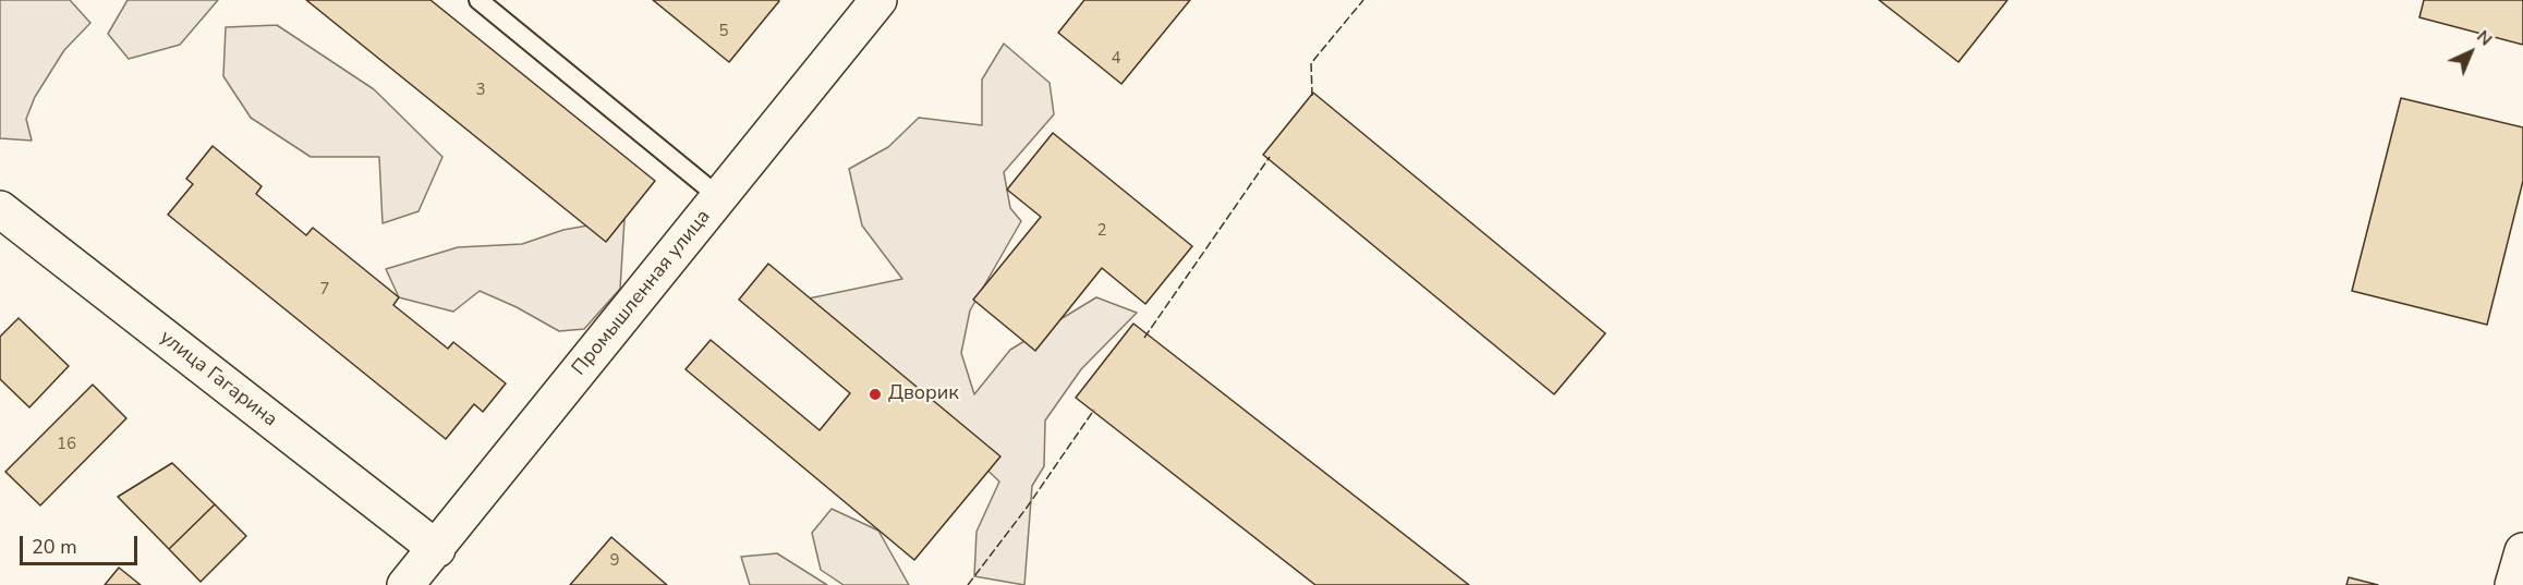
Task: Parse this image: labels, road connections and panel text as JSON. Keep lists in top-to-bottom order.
{
  "streets": {
    "street": ["Промышленная улица", "улица Гагарина"]
  },
  "crossings": [
    ["Промышленная улица", "улица Гагарина"]
  ],
  "places": ["Дворик"],
  "house_numbers": [
    "5",
    "4",
    "3",
    "2",
    "7",
    "16",
    "9"
  ],
  "scale_bar": "20 m",
  "north": "top right"
}
